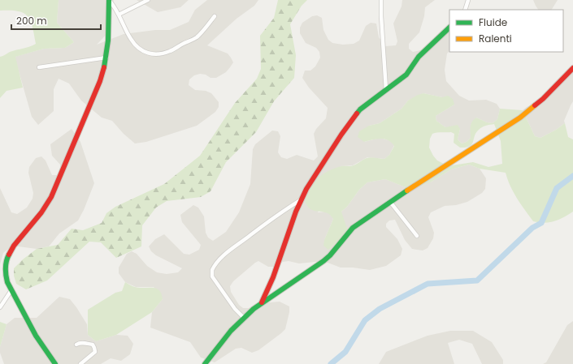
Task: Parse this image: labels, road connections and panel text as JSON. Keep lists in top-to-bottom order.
{
  "legend": ["Fluide", "Ralenti"],
  "scale_bar": "200 m"
}
